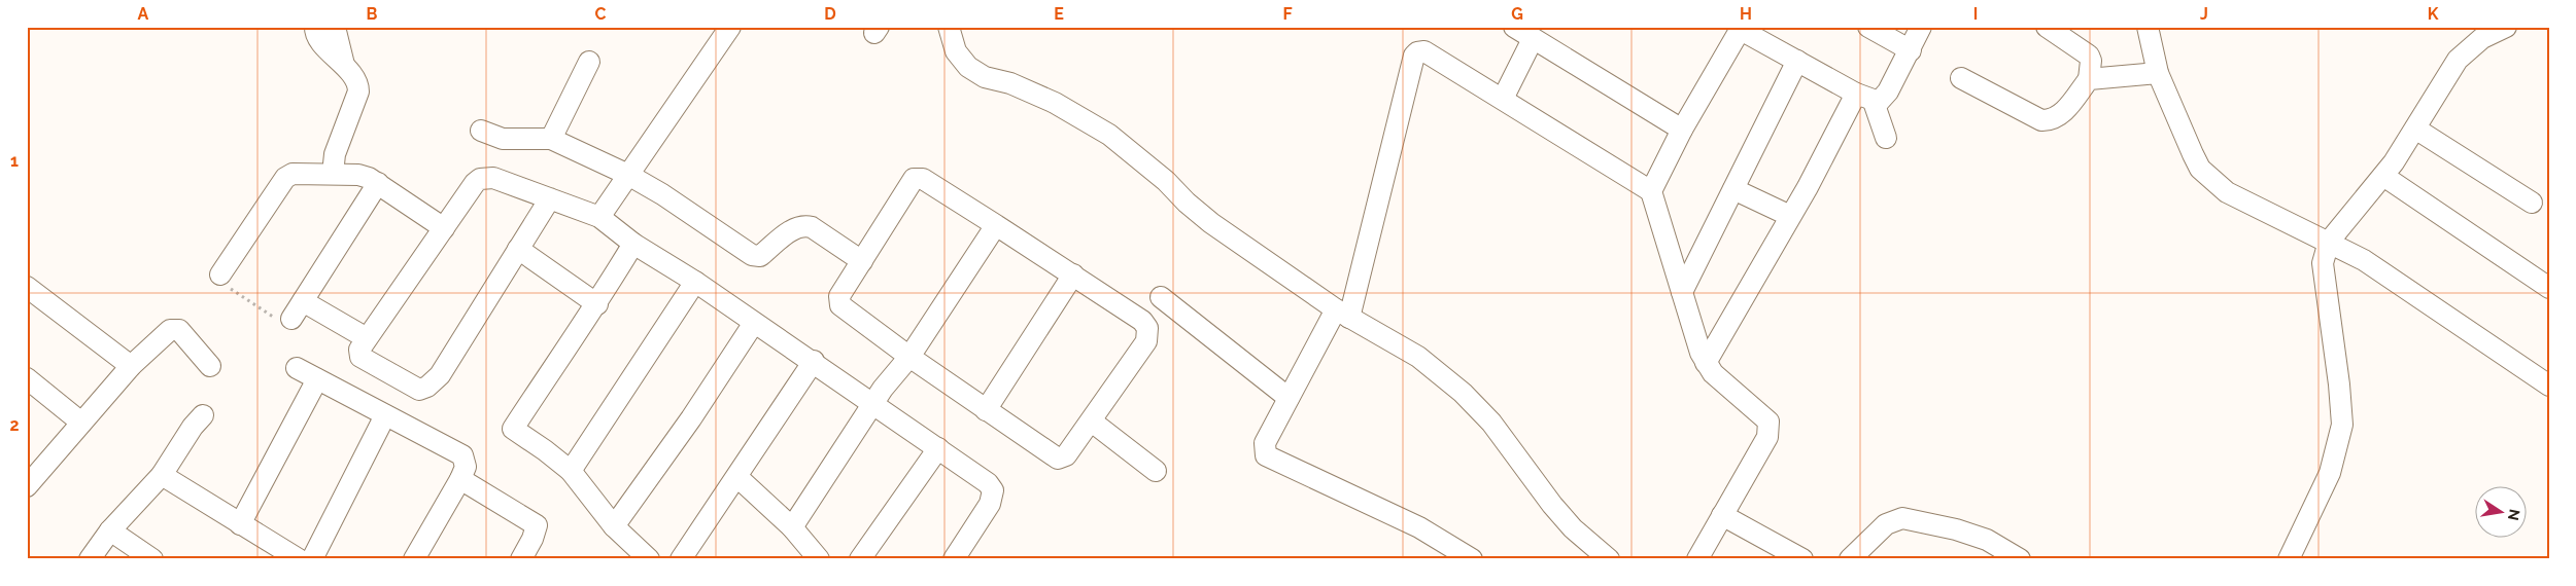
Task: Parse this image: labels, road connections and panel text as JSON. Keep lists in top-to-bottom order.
{
  "north": "right",
  "grid": {
    "columns": [
      "A",
      "B",
      "C",
      "D",
      "E",
      "F",
      "G",
      "H",
      "I",
      "J",
      "K"
    ],
    "rows": ["1", "2"]
  }
}
